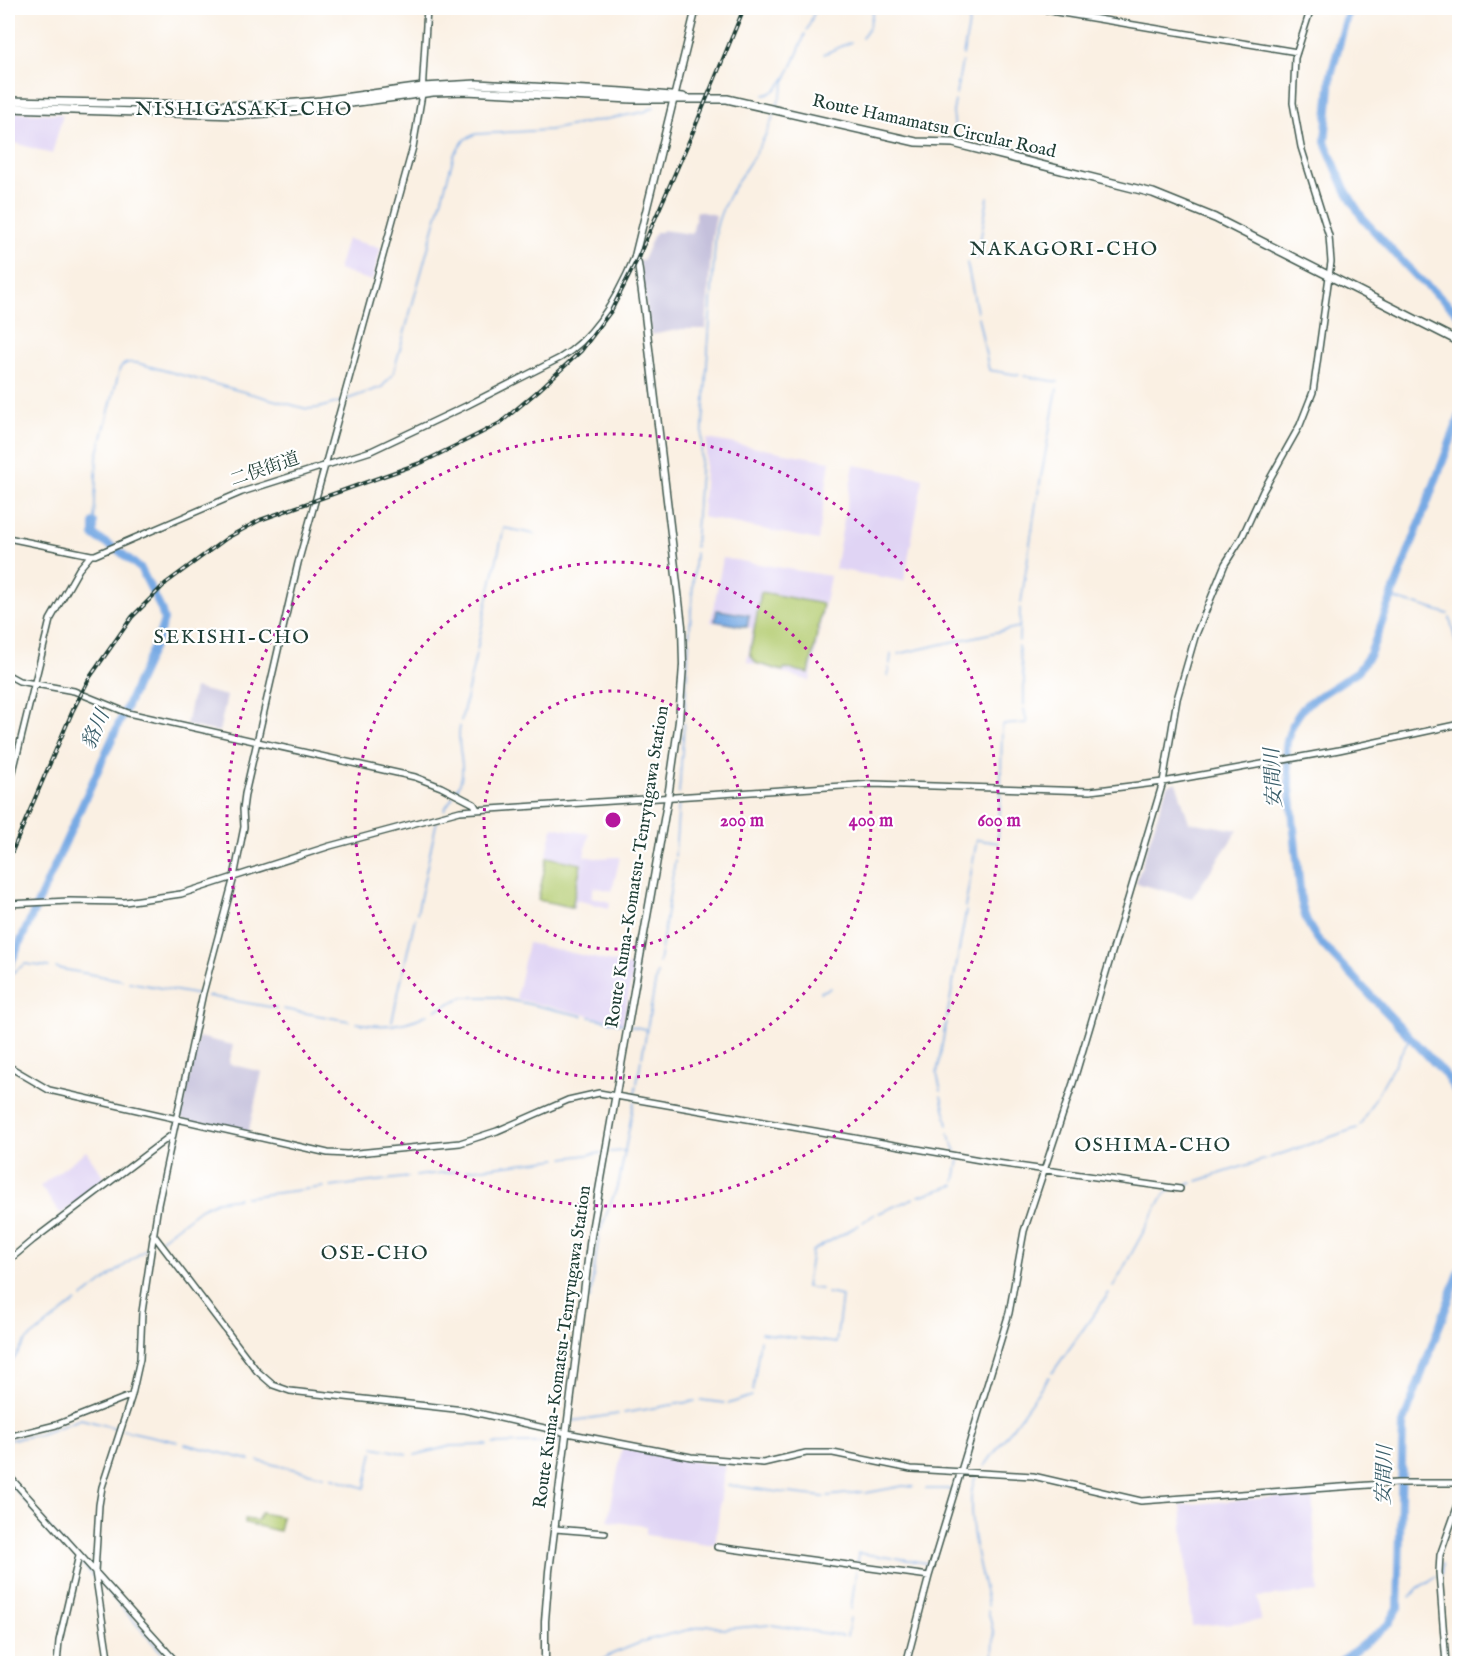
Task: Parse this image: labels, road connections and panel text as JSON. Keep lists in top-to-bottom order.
{
  "streets": {
    "main road": ["Route Hamamatsu Circular Road", "Route Kuma-Komatsu-Tenryugawa Station"],
    "street": ["二俣街道"]
  },
  "crossings": [
    ["Route Hamamatsu Circular Road", "Route Kuma-Komatsu-Tenryugawa Station"],
    ["二俣街道", "Route Kuma-Komatsu-Tenryugawa Station"]
  ],
  "districts": [
    "NISHIGASAKI-CHO",
    "NAKAGORI-CHO",
    "SEKISHI-CHO",
    "OSHIMA-CHO",
    "OSE-CHO"
  ],
  "water": ["貉川", "安間川"],
  "rings": ["200 m", "400 m", "600 m"]
}
